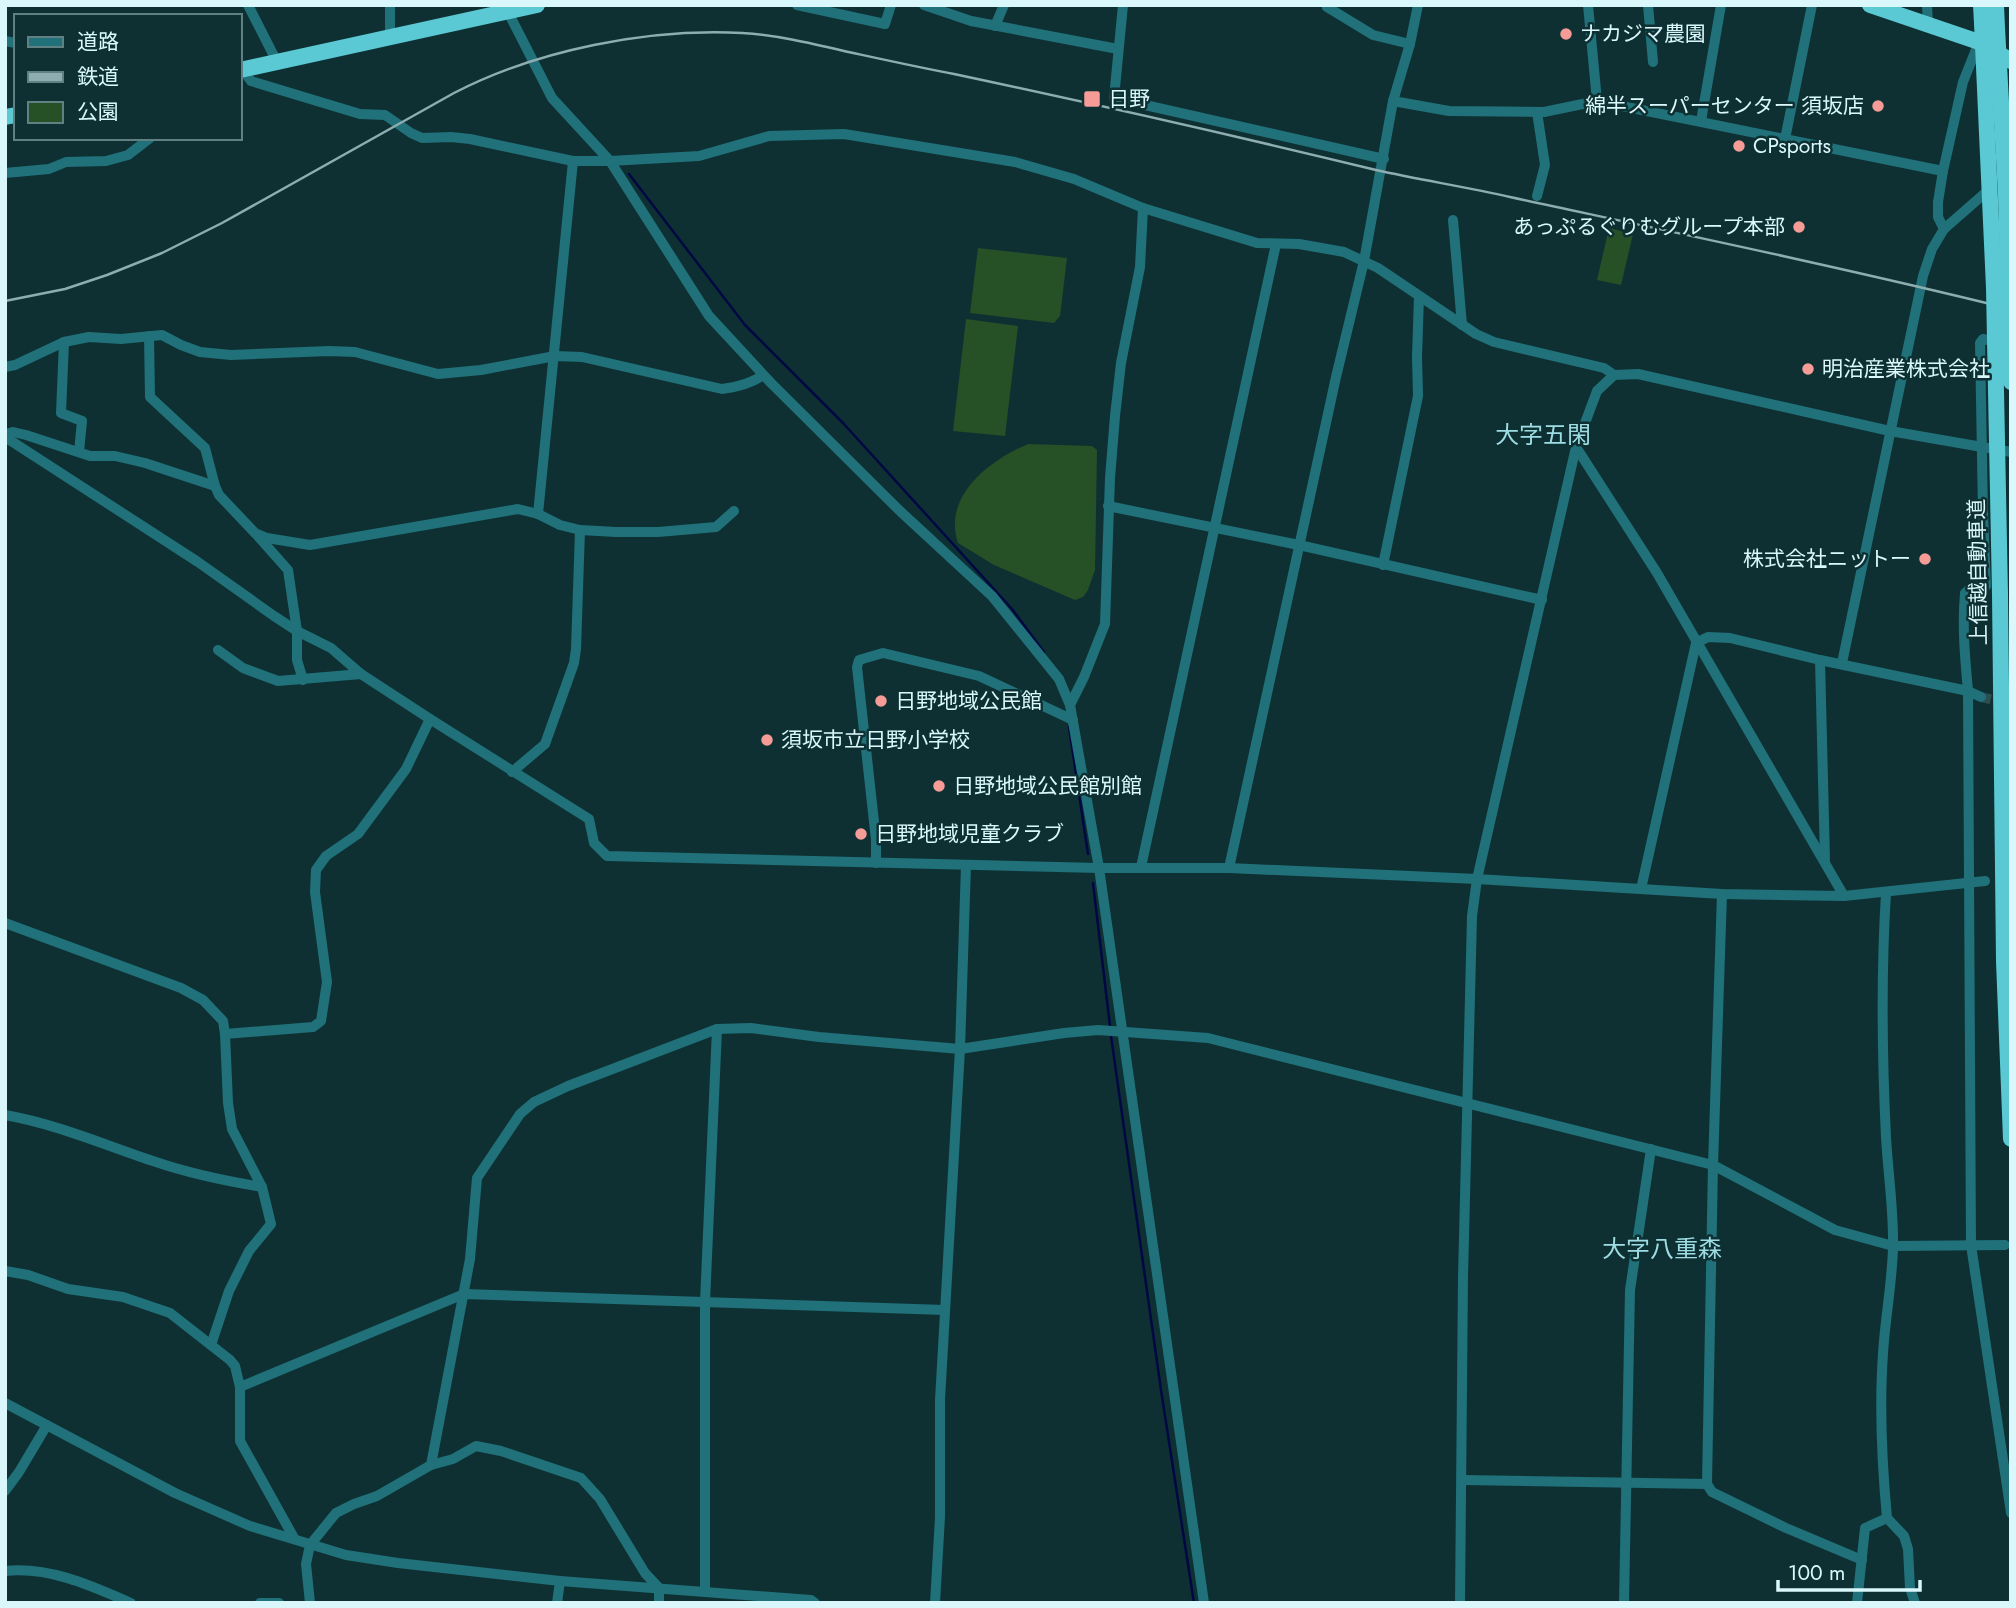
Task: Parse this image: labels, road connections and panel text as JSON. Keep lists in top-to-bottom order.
{
  "streets": {
    "highway": ["上信越自動車道"]
  },
  "districts": ["大字五閑", "大字八重森"],
  "places": {
    "other": [
      "ナカジマ農園",
      "綿半スーパーセンター 須坂店",
      "CPsports",
      "あっぷるぐりむグループ本部",
      "明治産業株式会社",
      "株式会社ニットー",
      "日野地域公民館",
      "須坂市立日野小学校",
      "日野地域公民館別館",
      "日野地域児童クラブ"
    ],
    "transit": ["日野"]
  },
  "legend": ["道路", "鉄道", "公園"],
  "scale_bar": "100 m"
}
